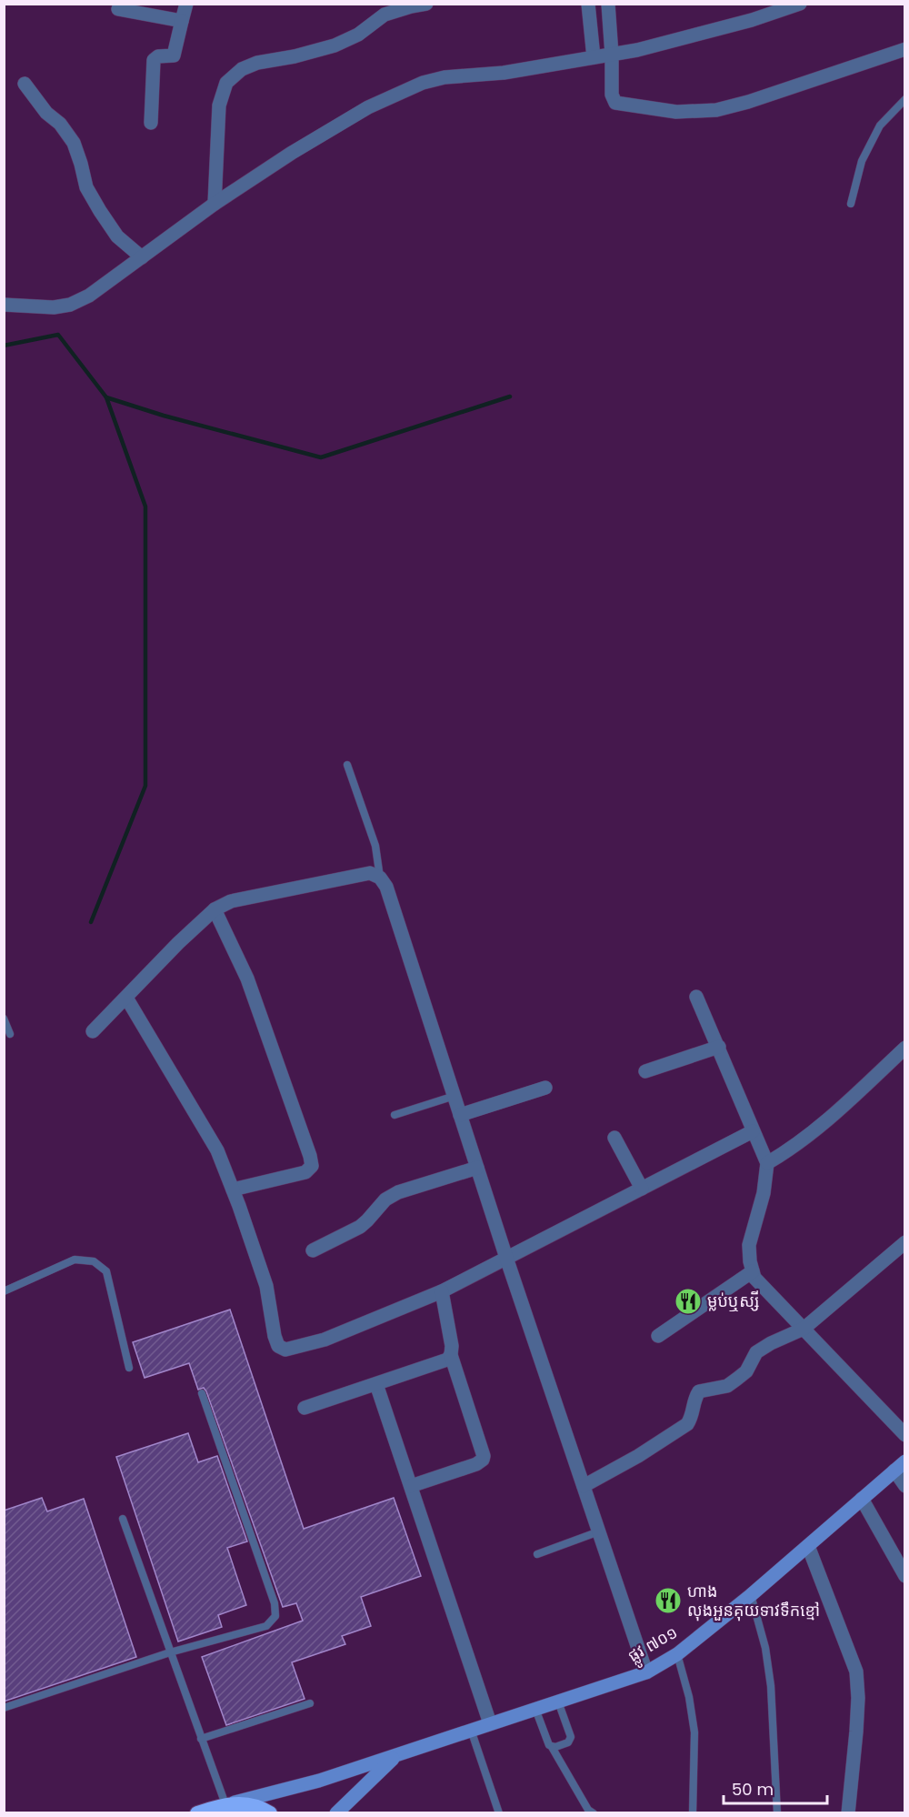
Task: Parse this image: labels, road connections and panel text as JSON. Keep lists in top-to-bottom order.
{
  "streets": {
    "main road": ["ផ្លូវ ៧០១"]
  },
  "places": {
    "restaurant": ["ម្លប់ឬស្សី", "ហាង លុងអួនគុយទាវទឹកខ្មៅ"]
  },
  "scale_bar": "50 m"
}
